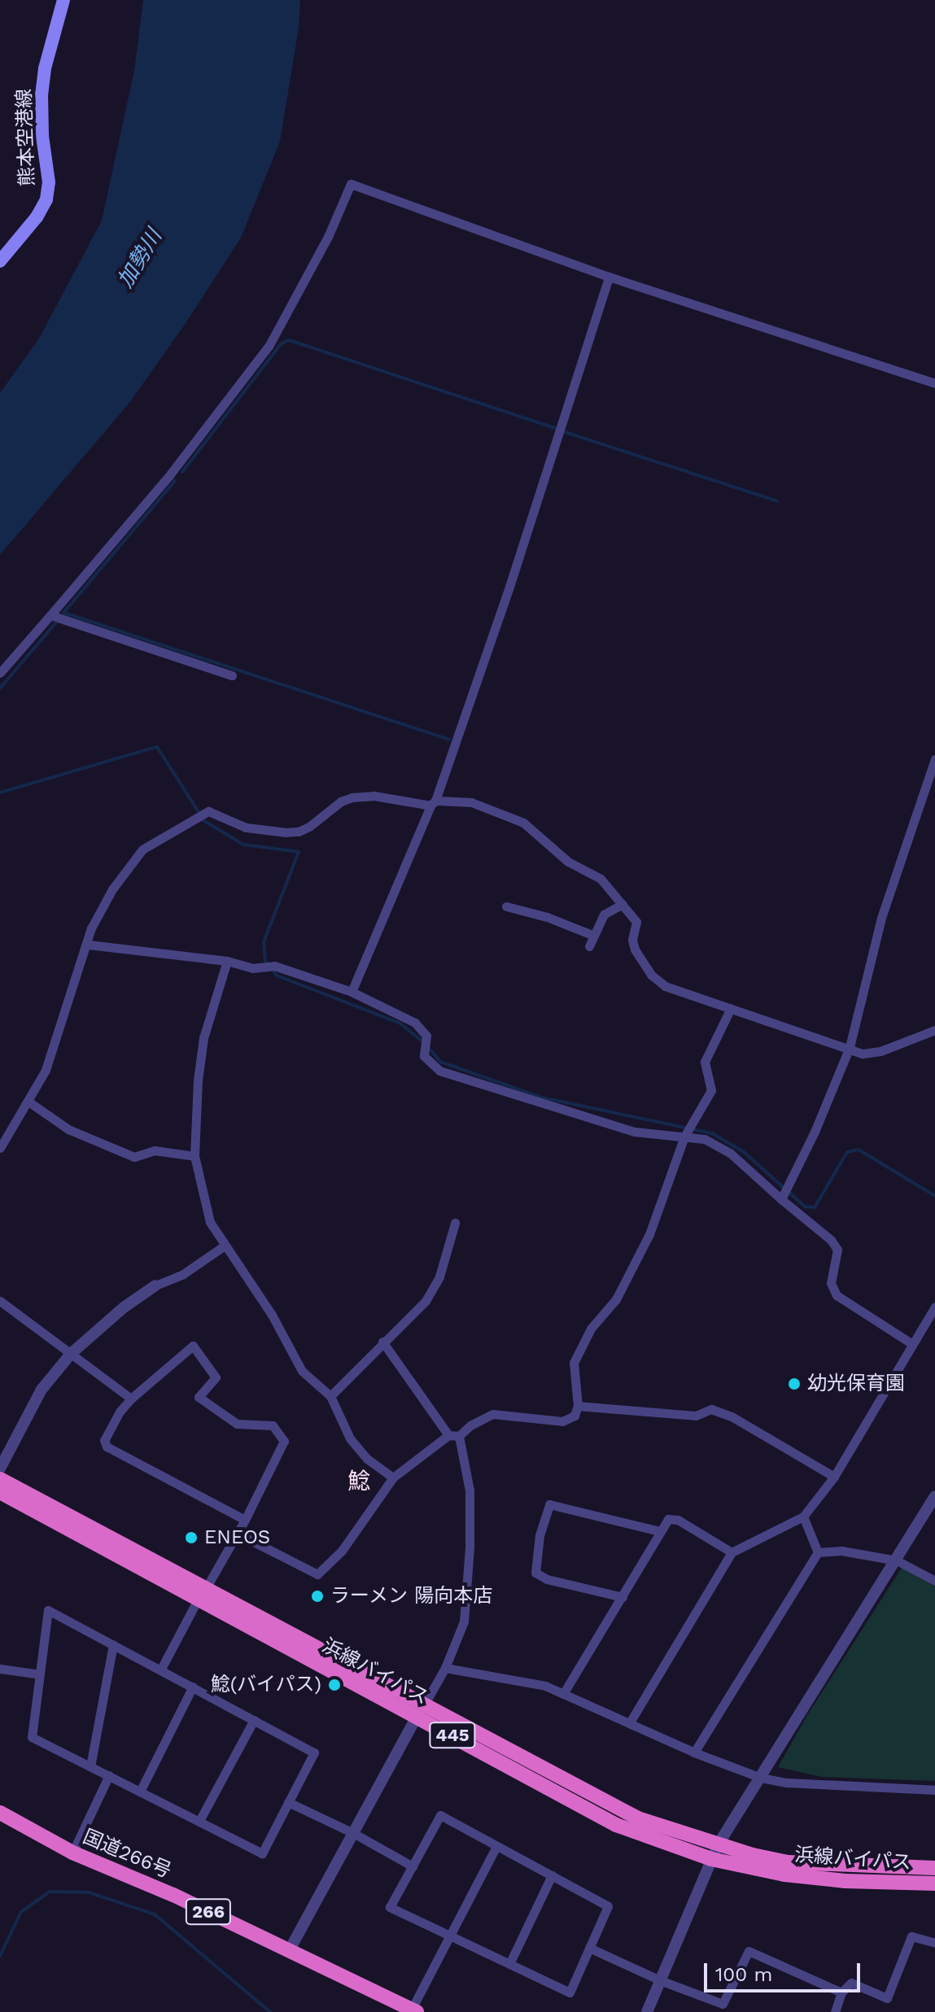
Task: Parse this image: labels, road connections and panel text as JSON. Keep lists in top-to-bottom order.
{
  "streets": {
    "highway": [
      "浜線バイパス",
      "445",
      "国道266号",
      "266"
    ],
    "main road": ["熊本空港線"]
  },
  "districts": ["鯰"],
  "water": ["加勢川"],
  "places": [
    "幼光保育園",
    "ENEOS",
    "ラーメン 陽向本店",
    "鯰(バイパス)"
  ],
  "scale_bar": "100 m"
}
